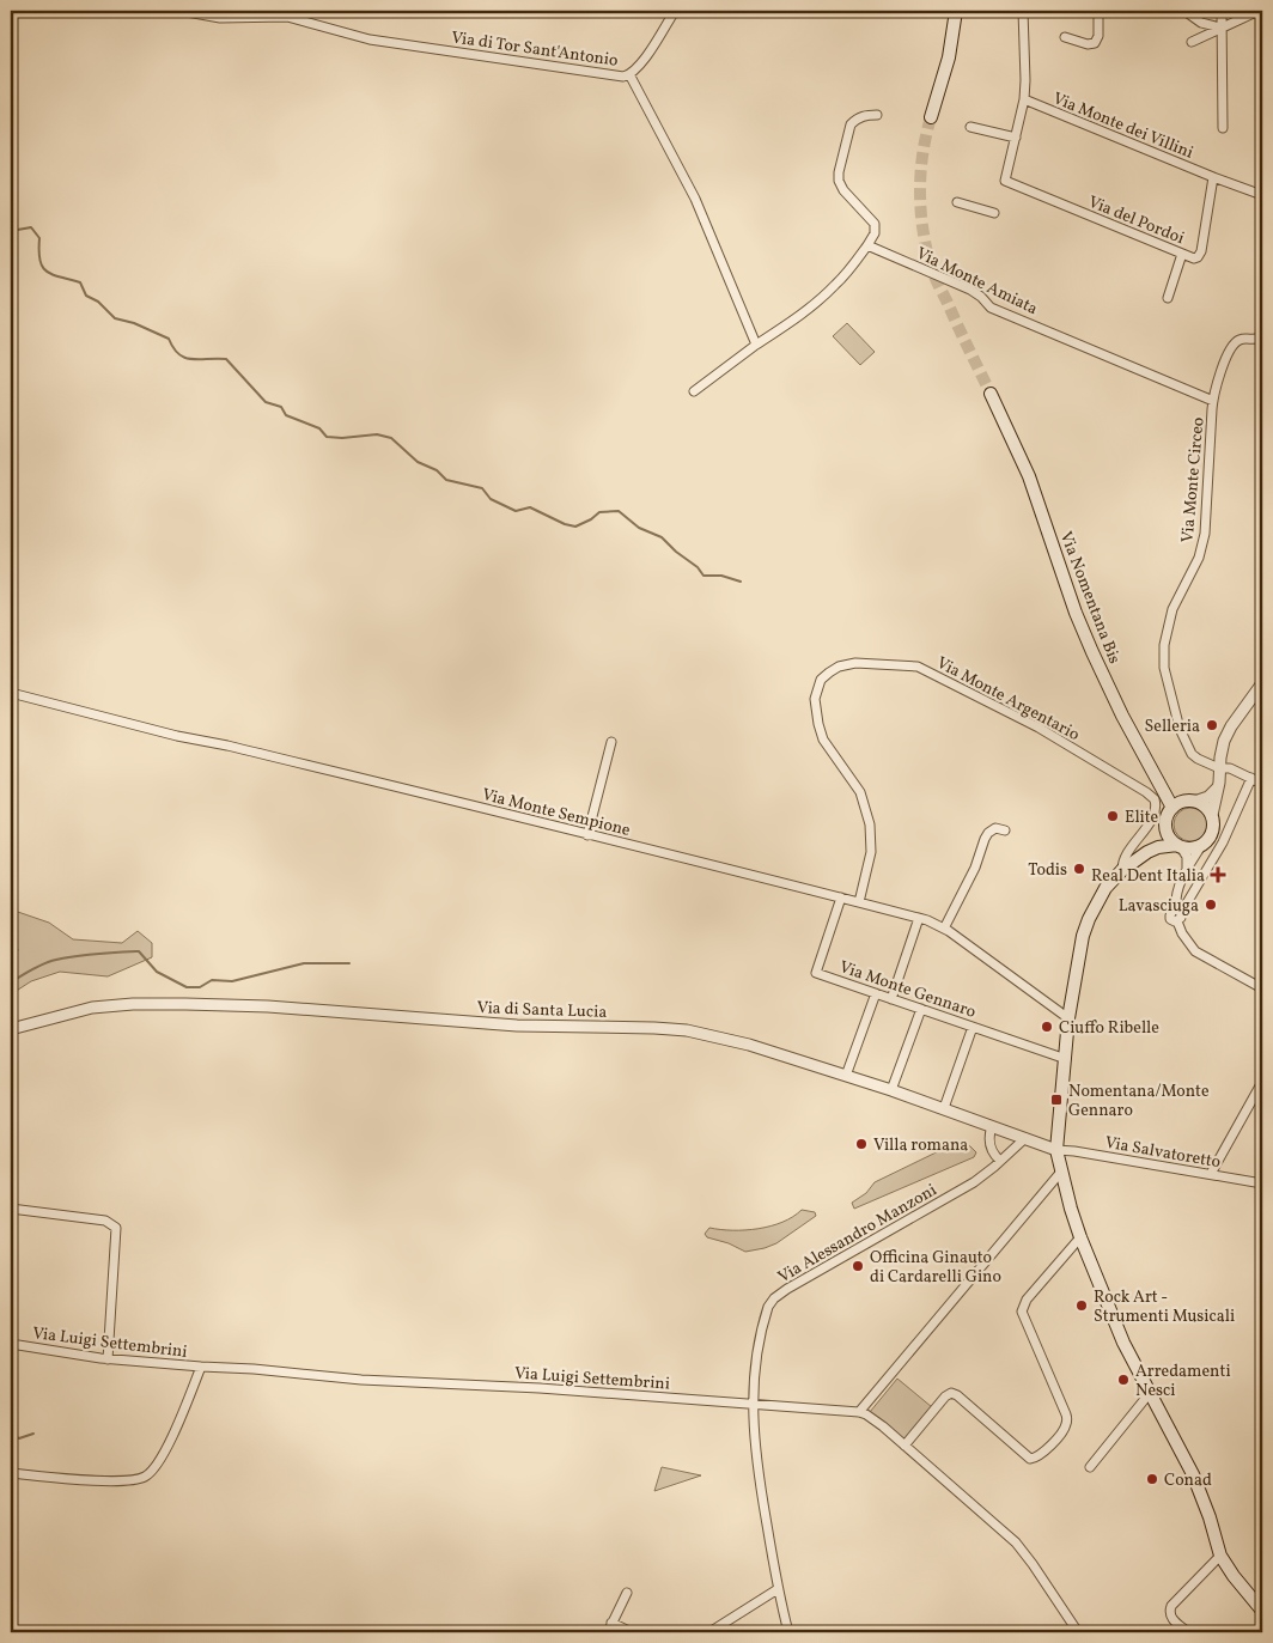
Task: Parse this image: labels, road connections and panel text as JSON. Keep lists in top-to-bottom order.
{
  "streets": {
    "main road": ["Via Nomentana Bis"],
    "street": [
      "Via di Tor Sant'Antonio",
      "Via Monte dei Villini",
      "Via del Pordoi",
      "Via Monte Amiata",
      "Via Monte Circeo",
      "Via Monte Argentario",
      "Via Monte Sempione",
      "Via Monte Gennaro",
      "Via di Santa Lucia",
      "Via Salvatoretto",
      "Via Alessandro Manzoni",
      "Via Luigi Settembrini"
    ]
  },
  "crossings": [
    ["Via Monte dei Villini", "Via del Pordoi"],
    ["Via Monte Amiata", "Via Monte Circeo"],
    ["Via Monte Argentario", "Via Monte Sempione"],
    ["Via Monte Sempione", "Via Monte Gennaro"],
    ["Via di Santa Lucia", "Via Salvatoretto"],
    ["Via di Santa Lucia", "Via Alessandro Manzoni"],
    ["Via Alessandro Manzoni", "Via Luigi Settembrini"]
  ],
  "places": {
    "other": [
      "Selleria",
      "Elite",
      "Todis",
      "Lavasciuga",
      "Ciuffo Ribelle",
      "Villa romana",
      "Officina Ginauto di Cardarelli Gino",
      "Rock Art - Strumenti Musicali",
      "Arredamenti Nesci",
      "Conad"
    ],
    "health": ["Real Dent Italia"],
    "transit": ["Nomentana/Monte Gennaro"]
  }
}
